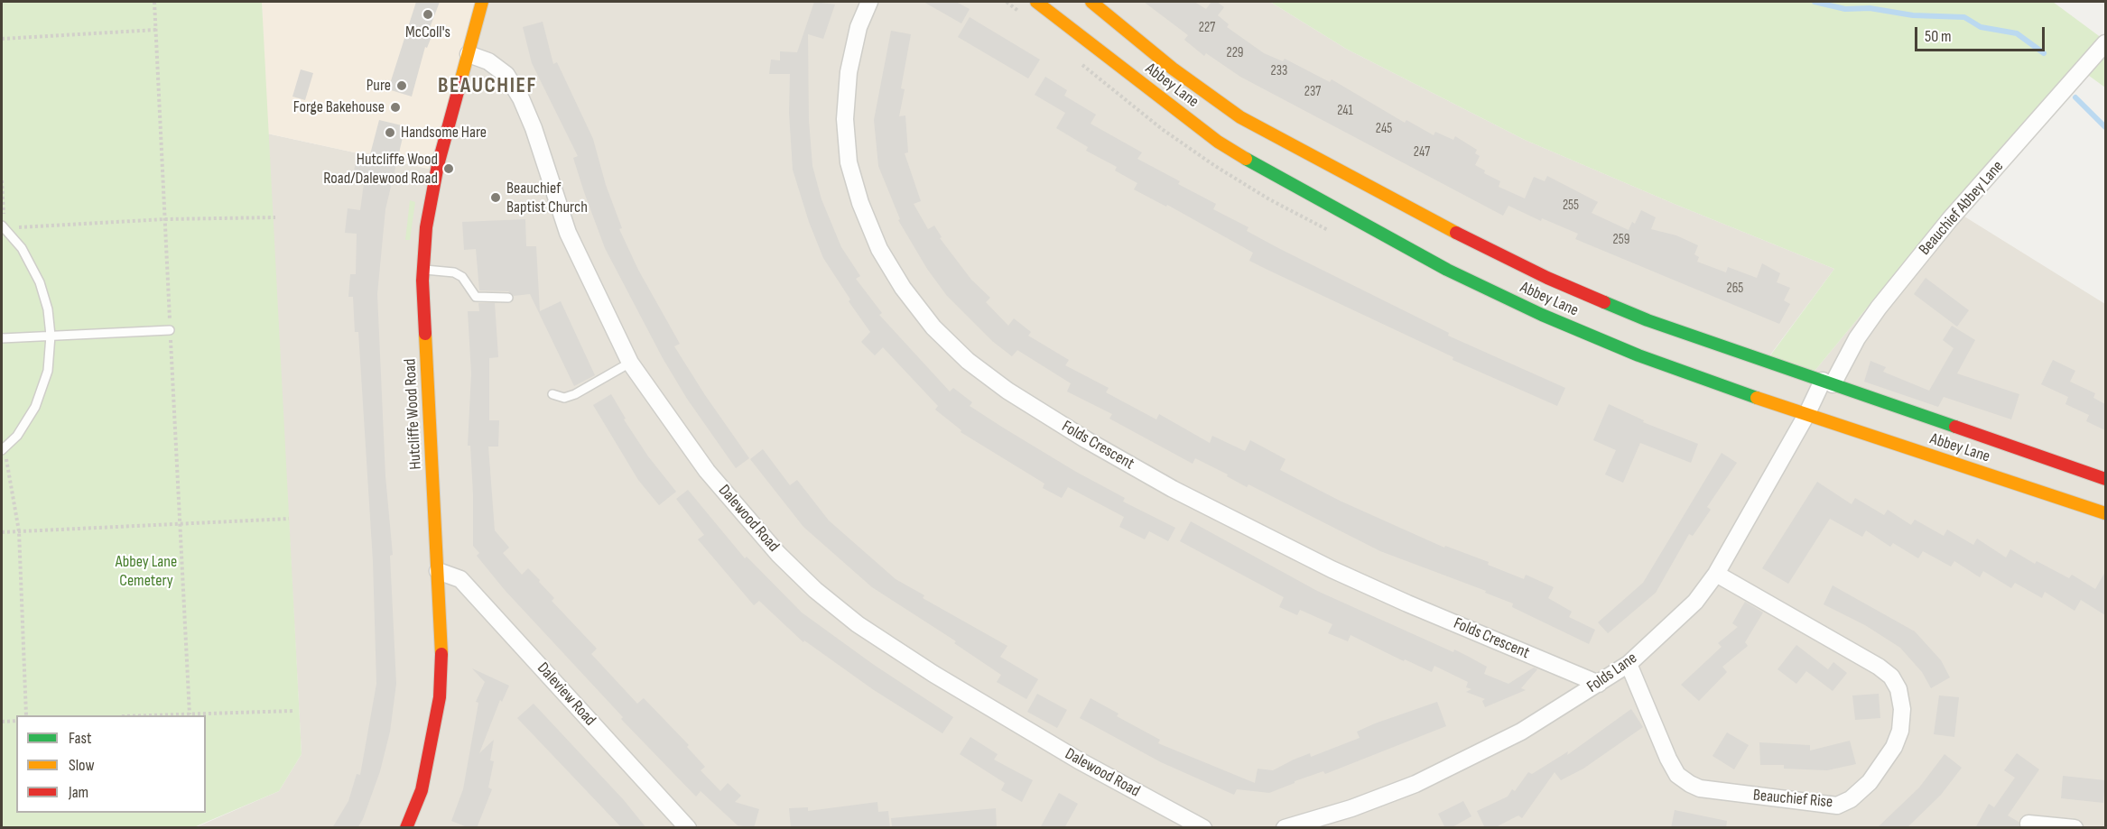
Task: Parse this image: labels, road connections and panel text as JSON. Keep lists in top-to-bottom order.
{
  "streets": {
    "street": [
      "Abbey Lane",
      "Beauchief Abbey Lane",
      "Hutcliffe Wood Road",
      "Folds Crescent",
      "Dalewood Road",
      "Folds Lane",
      "Daleview Road",
      "Beauchief Rise"
    ]
  },
  "crossings": [
    ["Abbey Lane", "Beauchief Abbey Lane"],
    ["Abbey Lane", "Folds Lane"],
    ["Beauchief Abbey Lane", "Folds Lane"],
    ["Hutcliffe Wood Road", "Dalewood Road"],
    ["Hutcliffe Wood Road", "Daleview Road"],
    ["Folds Crescent", "Folds Lane"],
    ["Folds Lane", "Beauchief Rise"]
  ],
  "districts": ["BEAUCHIEF"],
  "parks": ["Abbey Lane Cemetery"],
  "places": [
    "McColl's",
    "Pure",
    "Forge Bakehouse",
    "Handsome Hare",
    "Hutcliffe Wood Road/Dalewood Road",
    "Beauchief Baptist Church"
  ],
  "house_numbers": [
    "227",
    "229",
    "233",
    "237",
    "241",
    "245",
    "247",
    "255",
    "259",
    "265"
  ],
  "legend": ["Fast", "Slow", "Jam"],
  "scale_bar": "50 m"
}
